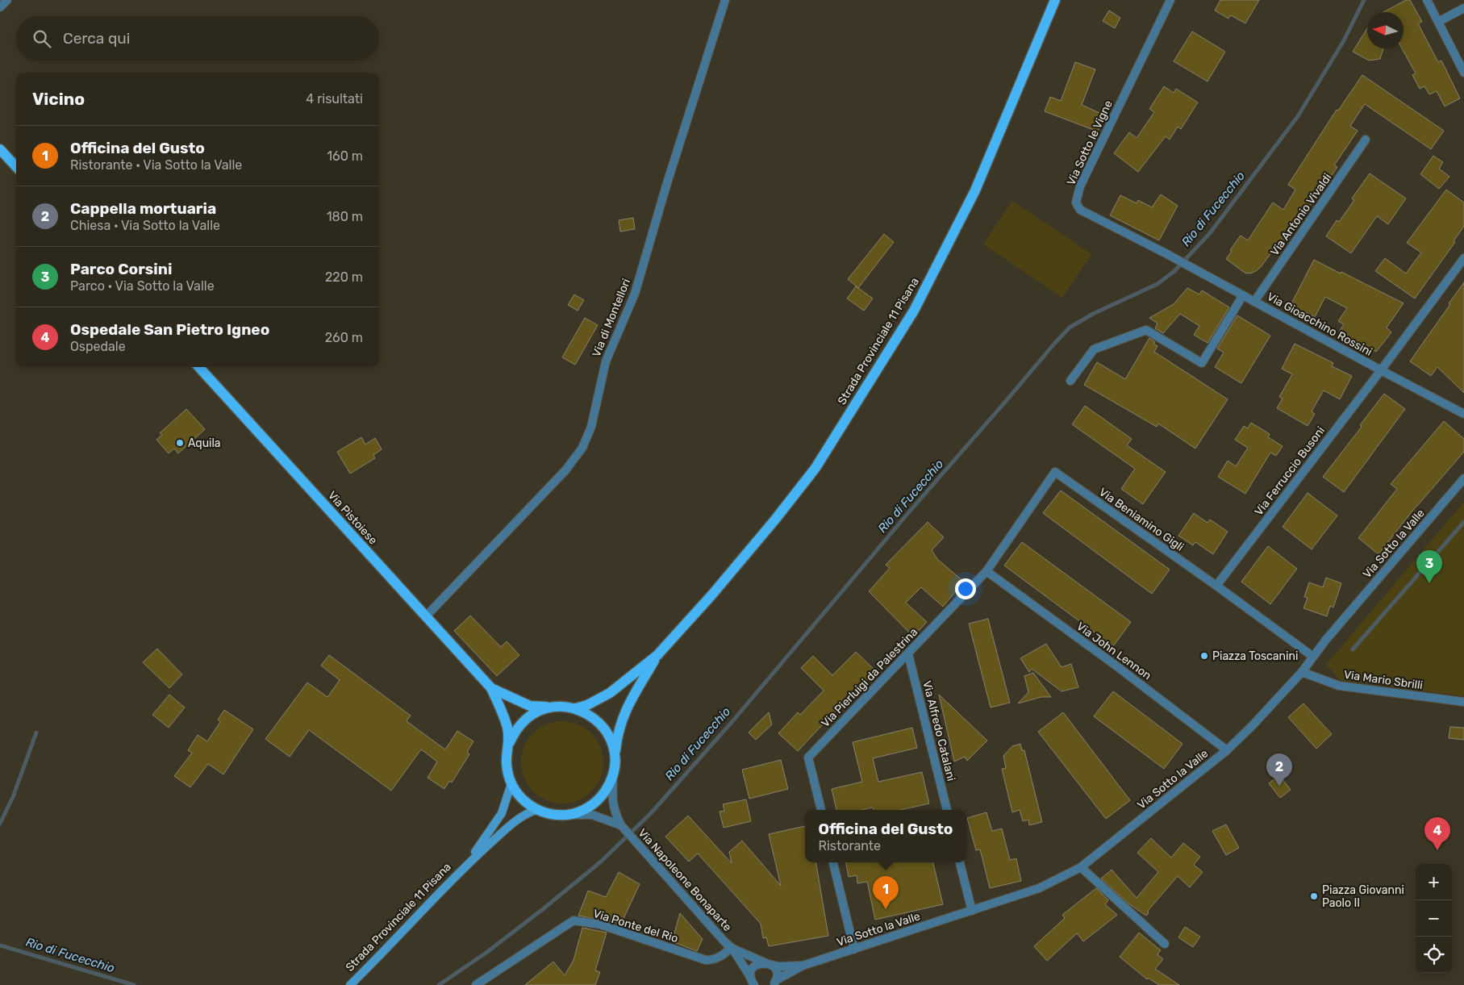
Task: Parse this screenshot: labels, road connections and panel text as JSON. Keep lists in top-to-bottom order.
{
  "streets": {
    "main road": ["Strada Provinciale 11 Pisana", "Via Pistoiese"],
    "street": [
      "Via Sotto le Vigne",
      "Via Antonio Vivaldi",
      "Via di Montellori",
      "Via Gioacchino Rossini",
      "Via Ferruccio Busoni",
      "Via Beniamino Gigli",
      "Via Sotto la Valle",
      "Via John Lennon",
      "Via Pierluigi da Palestrina",
      "Via Mario Sbrilli",
      "Via Alfredo Catalani",
      "Via Napoleone Bonaparte",
      "Via Ponte del Rio"
    ]
  },
  "crossings": [
    ["Via Sotto le Vigne", "Via Gioacchino Rossini"],
    ["Via Antonio Vivaldi", "Via Gioacchino Rossini"],
    ["Via di Montellori", "Via Pistoiese"],
    ["Via Gioacchino Rossini", "Via Ferruccio Busoni"],
    ["Strada Provinciale 11 Pisana", "Via Pistoiese"],
    ["Strada Provinciale 11 Pisana", "Via Napoleone Bonaparte"],
    ["Via Ferruccio Busoni", "Via Beniamino Gigli"],
    ["Via Pistoiese", "Via Napoleone Bonaparte"],
    ["Via Beniamino Gigli", "Via Sotto la Valle"],
    ["Via Beniamino Gigli", "Via John Lennon"],
    ["Via Beniamino Gigli", "Via Pierluigi da Palestrina"],
    ["Via Sotto la Valle", "Via John Lennon"],
    ["Via Sotto la Valle", "Via Mario Sbrilli"],
    ["Via Sotto la Valle", "Via Napoleone Bonaparte"],
    ["Via John Lennon", "Via Pierluigi da Palestrina"],
    ["Via Pierluigi da Palestrina", "Via Alfredo Catalani"],
    ["Via Napoleone Bonaparte", "Via Ponte del Rio"]
  ],
  "water": ["Rio di Fucecchio"],
  "places": ["Aquila", "Piazza Toscanini", "Piazza Giovanni Paolo II"],
  "north": "left",
  "page": {
    "search": "Cerca qui",
    "heading": ["Vicino", "4 risultati"],
    "list": [
      {
        "mark": "1",
        "name": "Officina del Gusto",
        "note": "Ristorante · Via Sotto la Valle",
        "value": "160 m"
      },
      {
        "mark": "2",
        "name": "Cappella mortuaria",
        "note": "Chiesa · Via Sotto la Valle",
        "value": "180 m"
      },
      {
        "mark": "3",
        "name": "Parco Corsini",
        "note": "Parco · Via Sotto la Valle",
        "value": "220 m"
      },
      {
        "mark": "4",
        "name": "Ospedale San Pietro Igneo",
        "note": "Ospedale",
        "value": "260 m"
      }
    ],
    "pins": [
      "3",
      "2",
      "4",
      "1"
    ],
    "popup": ["Officina del Gusto", "Ristorante"],
    "map_buttons": ["+", "−"]
  }
}
